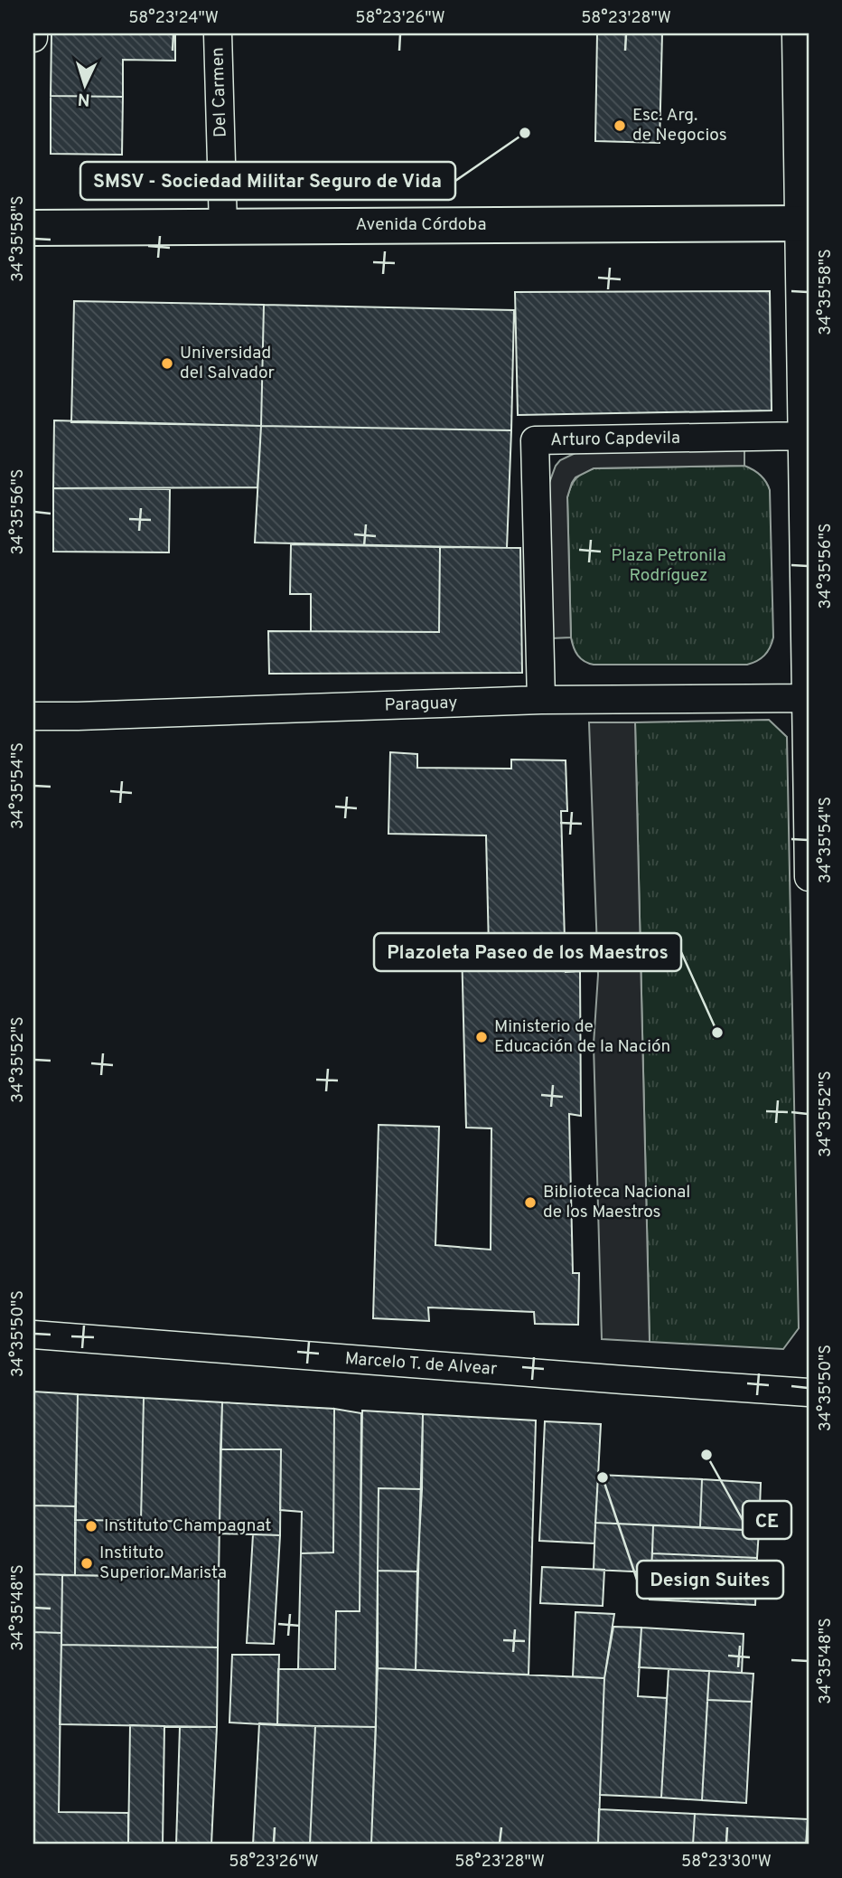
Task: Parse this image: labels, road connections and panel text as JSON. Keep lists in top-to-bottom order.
{
  "streets": {
    "main road": ["Avenida Córdoba"],
    "street": [
      "Del Carmen",
      "Arturo Capdevila",
      "Paraguay",
      "Marcelo T. de Alvear"
    ]
  },
  "crossings": [
    ["Del Carmen", "Avenida Córdoba"],
    ["Arturo Capdevila", "Paraguay"]
  ],
  "parks": ["Plaza Petronila Rodríguez"],
  "places": [
    "Esc. Arg. de Negocios",
    "SMSV - Sociedad Militar Seguro de Vida",
    "Universidad del Salvador",
    "Plazoleta Paseo de los Maestros",
    "Ministerio de Educación de la Nación",
    "Biblioteca Nacional de los Maestros",
    "CE",
    "Design Suites",
    "Instituto Champagnat",
    "Instituto Superior Marista"
  ],
  "north": "bottom",
  "coordinates": [
    "58°23'24\"W",
    "58°23'26\"W",
    "58°23'28\"W",
    "34°35'58\"S",
    "34°35'56\"S",
    "34°35'54\"S",
    "34°35'52\"S",
    "34°35'50\"S",
    "34°35'48\"S",
    "58°23'30\"W"
  ]
}
